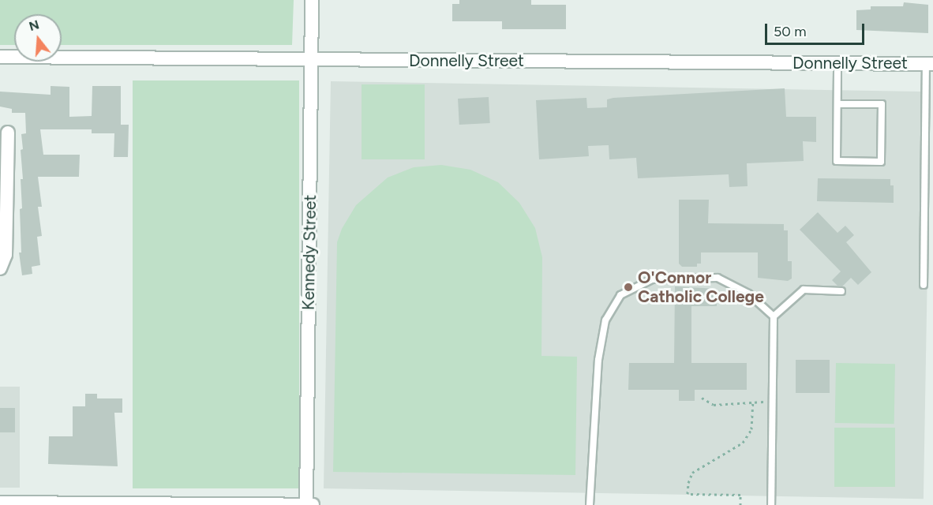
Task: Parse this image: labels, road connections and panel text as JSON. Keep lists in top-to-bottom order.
{
  "streets": {
    "street": ["Donnelly Street", "Kennedy Street"]
  },
  "crossings": [
    ["Donnelly Street", "Kennedy Street"]
  ],
  "places": ["O'Connor Catholic College"],
  "scale_bar": "50 m",
  "north": "top"
}
